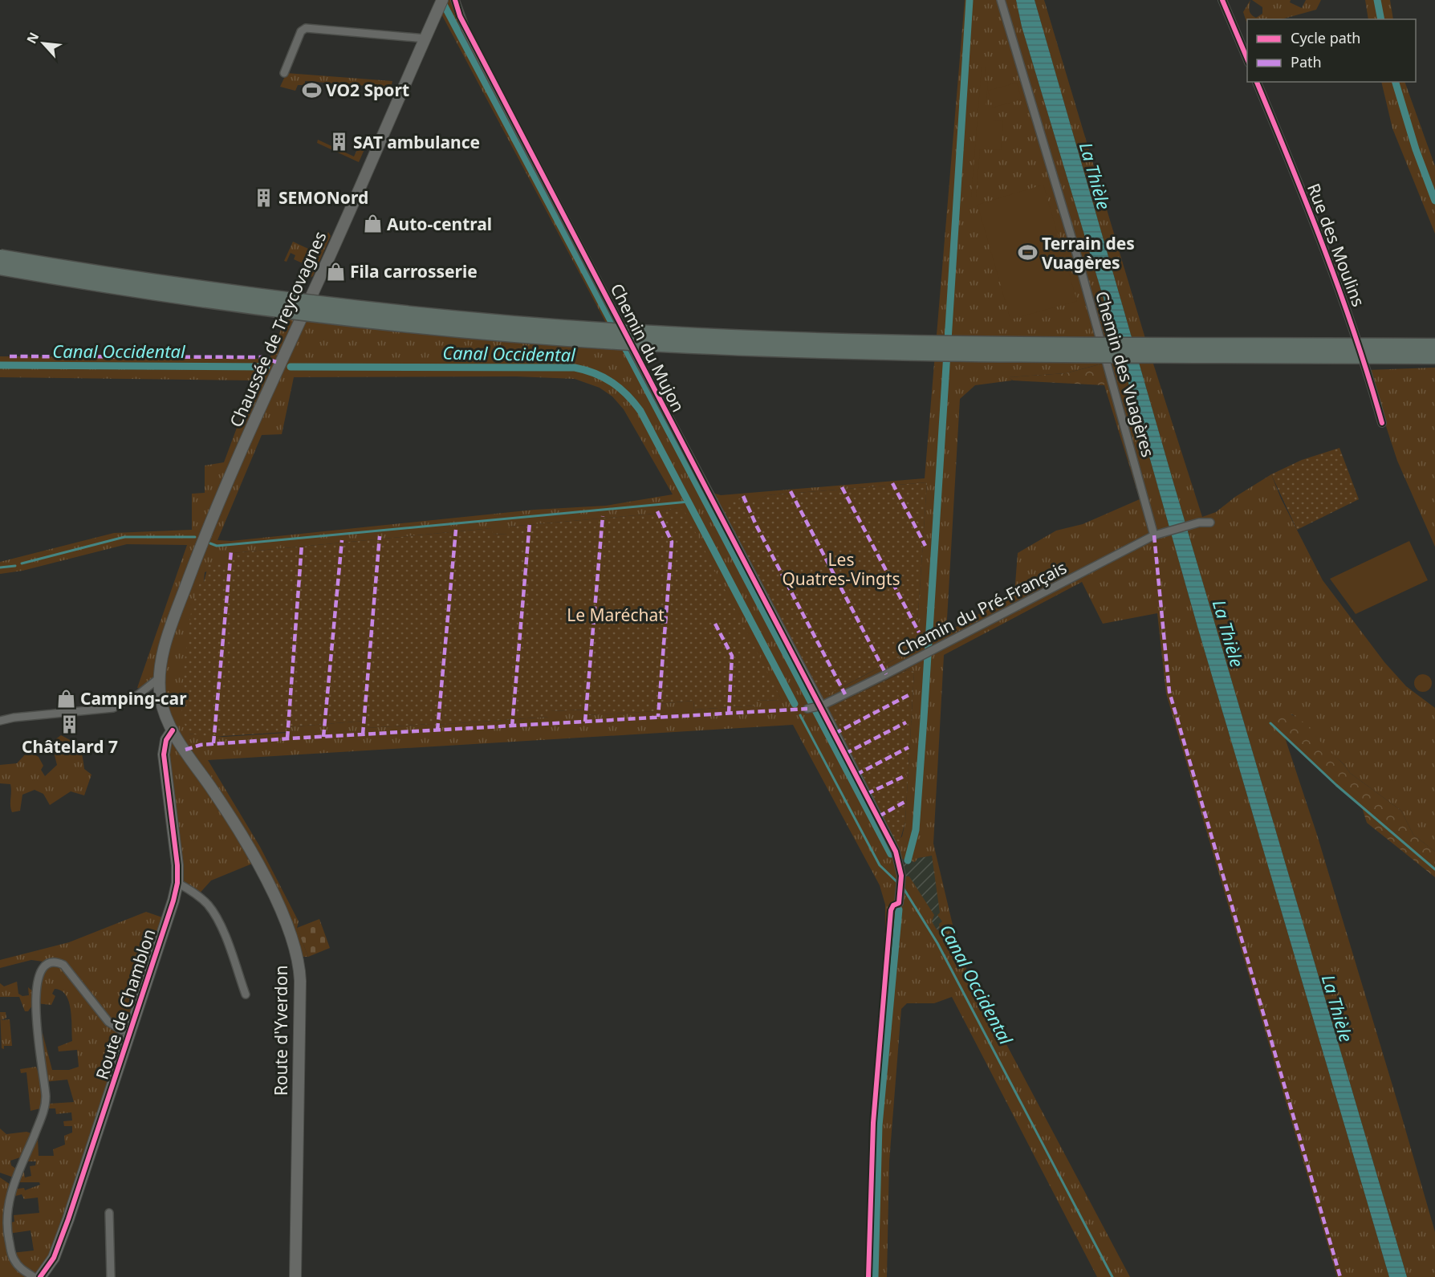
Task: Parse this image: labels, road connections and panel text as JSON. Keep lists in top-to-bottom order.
{
  "streets": {
    "main road": ["Chaussée de Treycovagnes", "Route de Chamblon", "Route d'Yverdon"],
    "street": [
      "Rue des Moulins",
      "Chemin du Mujon",
      "Chemin des Vuagères",
      "Chemin du Pré-Français"
    ]
  },
  "crossings": [
    ["Chemin du Mujon", "Chemin du Pré-Français"],
    ["Chemin des Vuagères", "Chemin du Pré-Français"],
    ["Route de Chamblon", "Route d'Yverdon"]
  ],
  "water": ["La Thièle", "Canal Occidental"],
  "parks": ["Les Quatres-Vingts", "Le Maréchat"],
  "places": {
    "sports": ["VO2 Sport", "Terrain des Vuagères"],
    "building": ["SAT ambulance", "SEMONord", "Châtelard 7"],
    "shop": ["Auto-central", "Fila carrosserie", "Camping-car"]
  },
  "legend": ["Cycle path", "Path"],
  "north": "top left"
}
